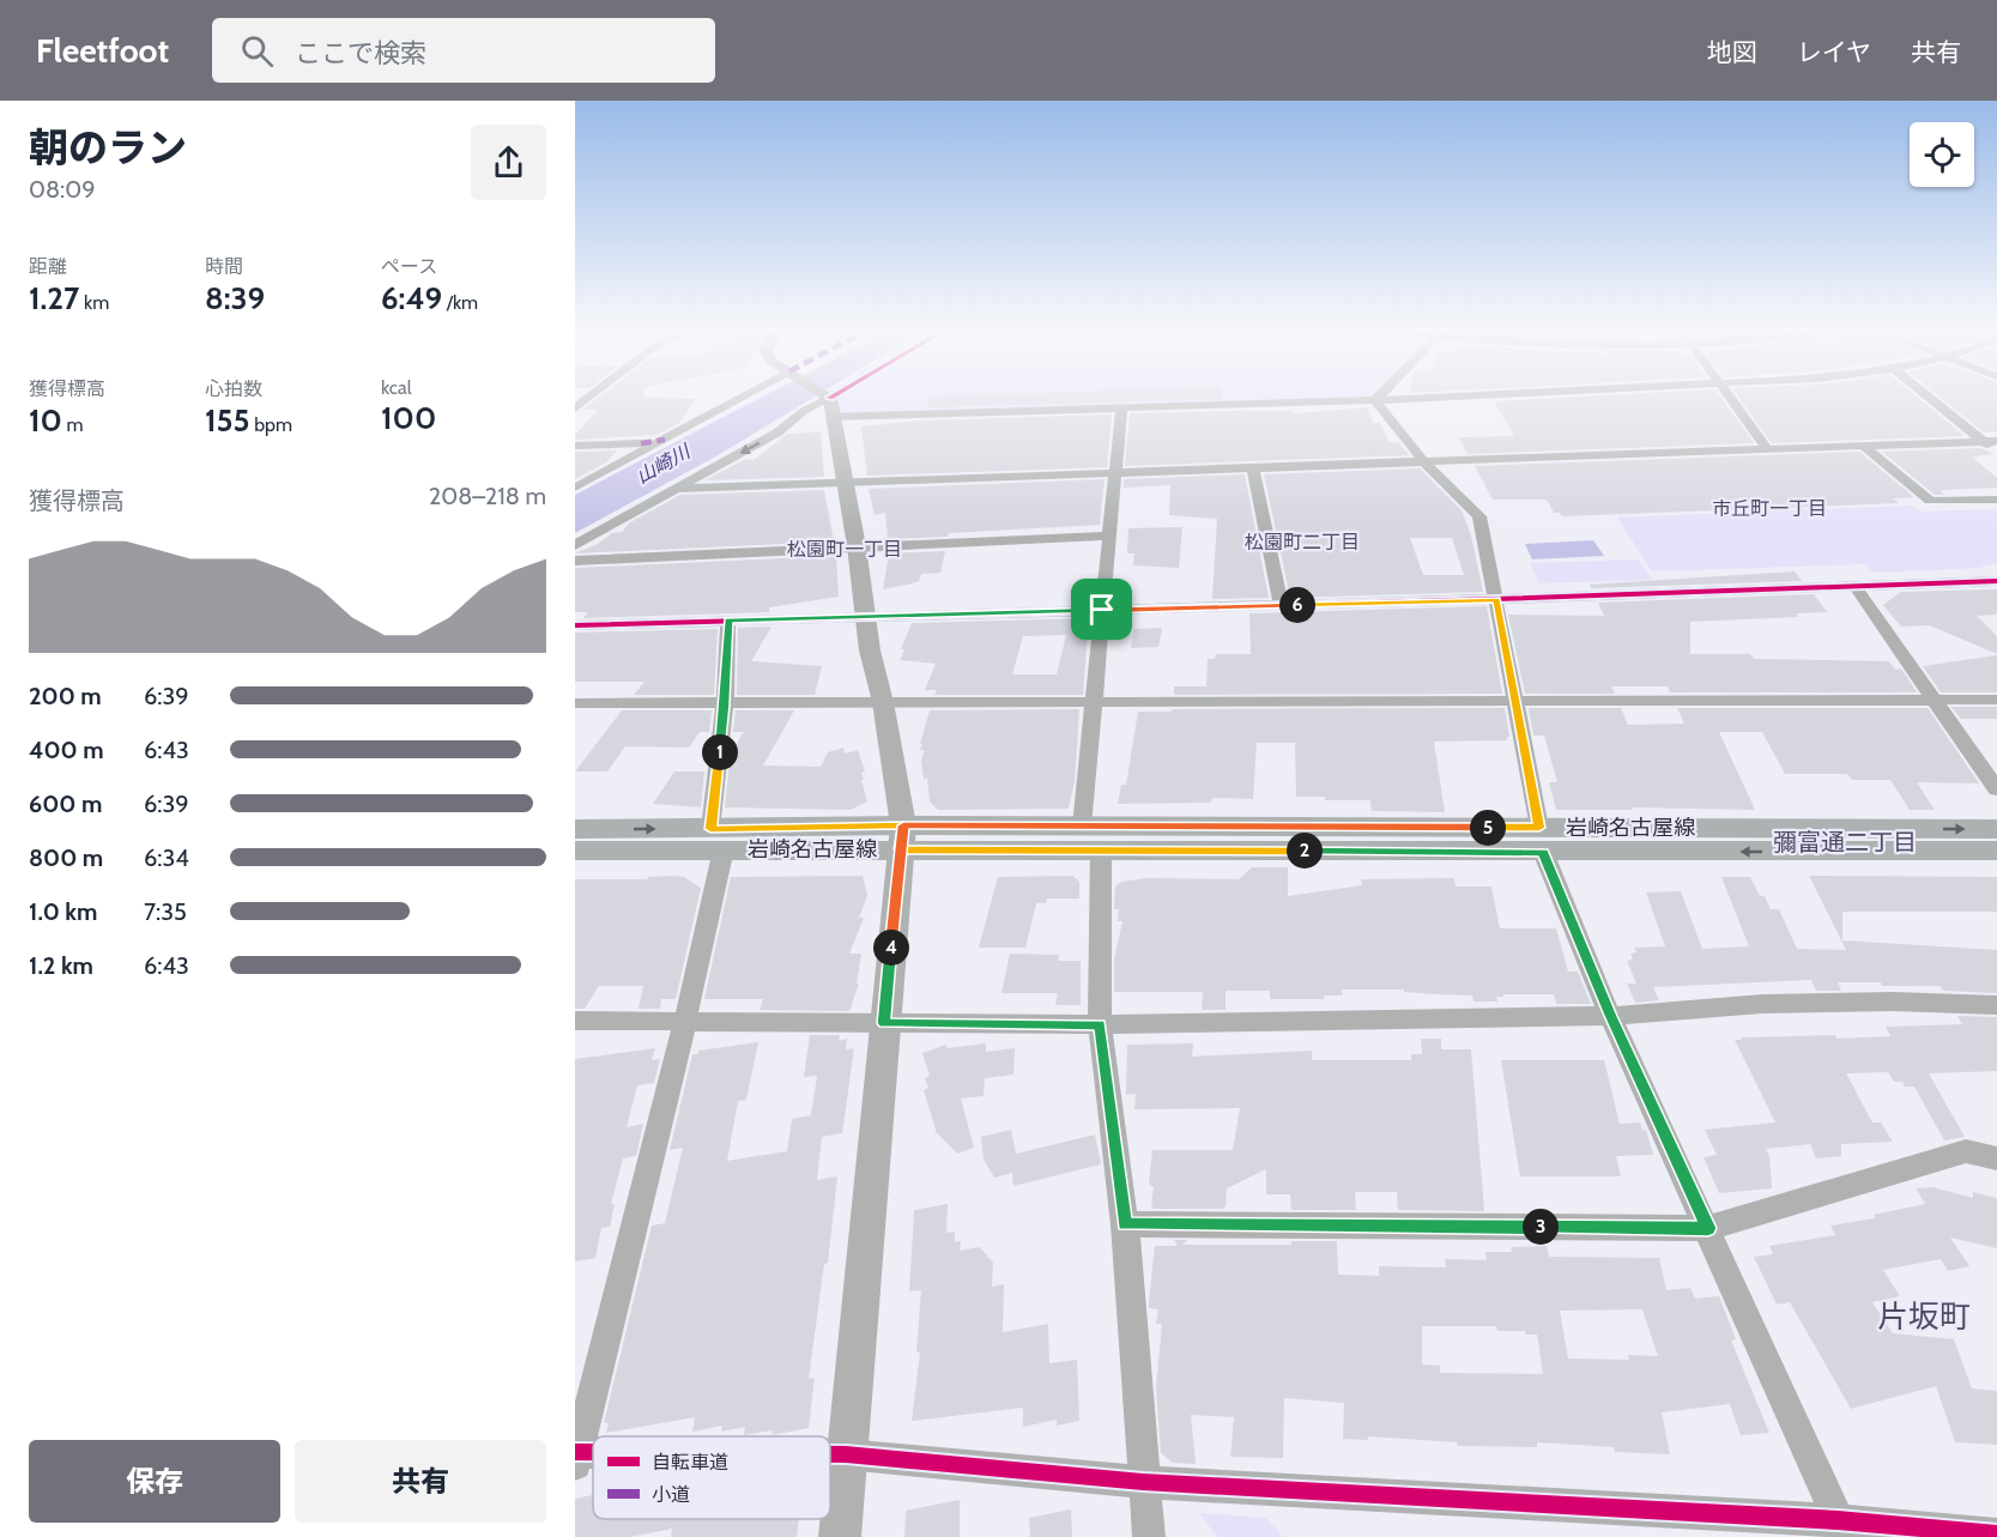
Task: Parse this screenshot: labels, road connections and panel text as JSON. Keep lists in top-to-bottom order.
{
  "streets": {
    "main road": ["岩崎名古屋線"]
  },
  "districts": [
    "市丘町一丁目",
    "松園町二丁目",
    "松園町一丁目",
    "彌富通二丁目",
    "片坂町"
  ],
  "water": ["山崎川"],
  "legend": ["自転車道", "小道"],
  "page": {
    "header": "Fleetfoot",
    "search": "ここで検索",
    "nav": ["地図", "レイヤ", "共有"],
    "heading": ["朝のラン", "08:09"],
    "stats": [
      ["距離", "1.27 km"],
      ["時間", "8:39"],
      ["ペース", "6:49 /km"],
      ["獲得標高", "10 m"],
      ["心拍数", "155 bpm"],
      ["kcal", "100"]
    ],
    "chart": ["獲得標高", "208–218 m"],
    "pins": [
      "6",
      "1",
      "5",
      "2",
      "4",
      "3"
    ],
    "list": [
      {
        "name": "200 m",
        "note": "6:39"
      },
      {
        "name": "400 m",
        "note": "6:43"
      },
      {
        "name": "600 m",
        "note": "6:39"
      },
      {
        "name": "800 m",
        "note": "6:34"
      },
      {
        "name": "1.0 km",
        "note": "7:35"
      },
      {
        "name": "1.2 km",
        "note": "6:43"
      }
    ],
    "buttons": ["保存", "共有"]
  }
}
